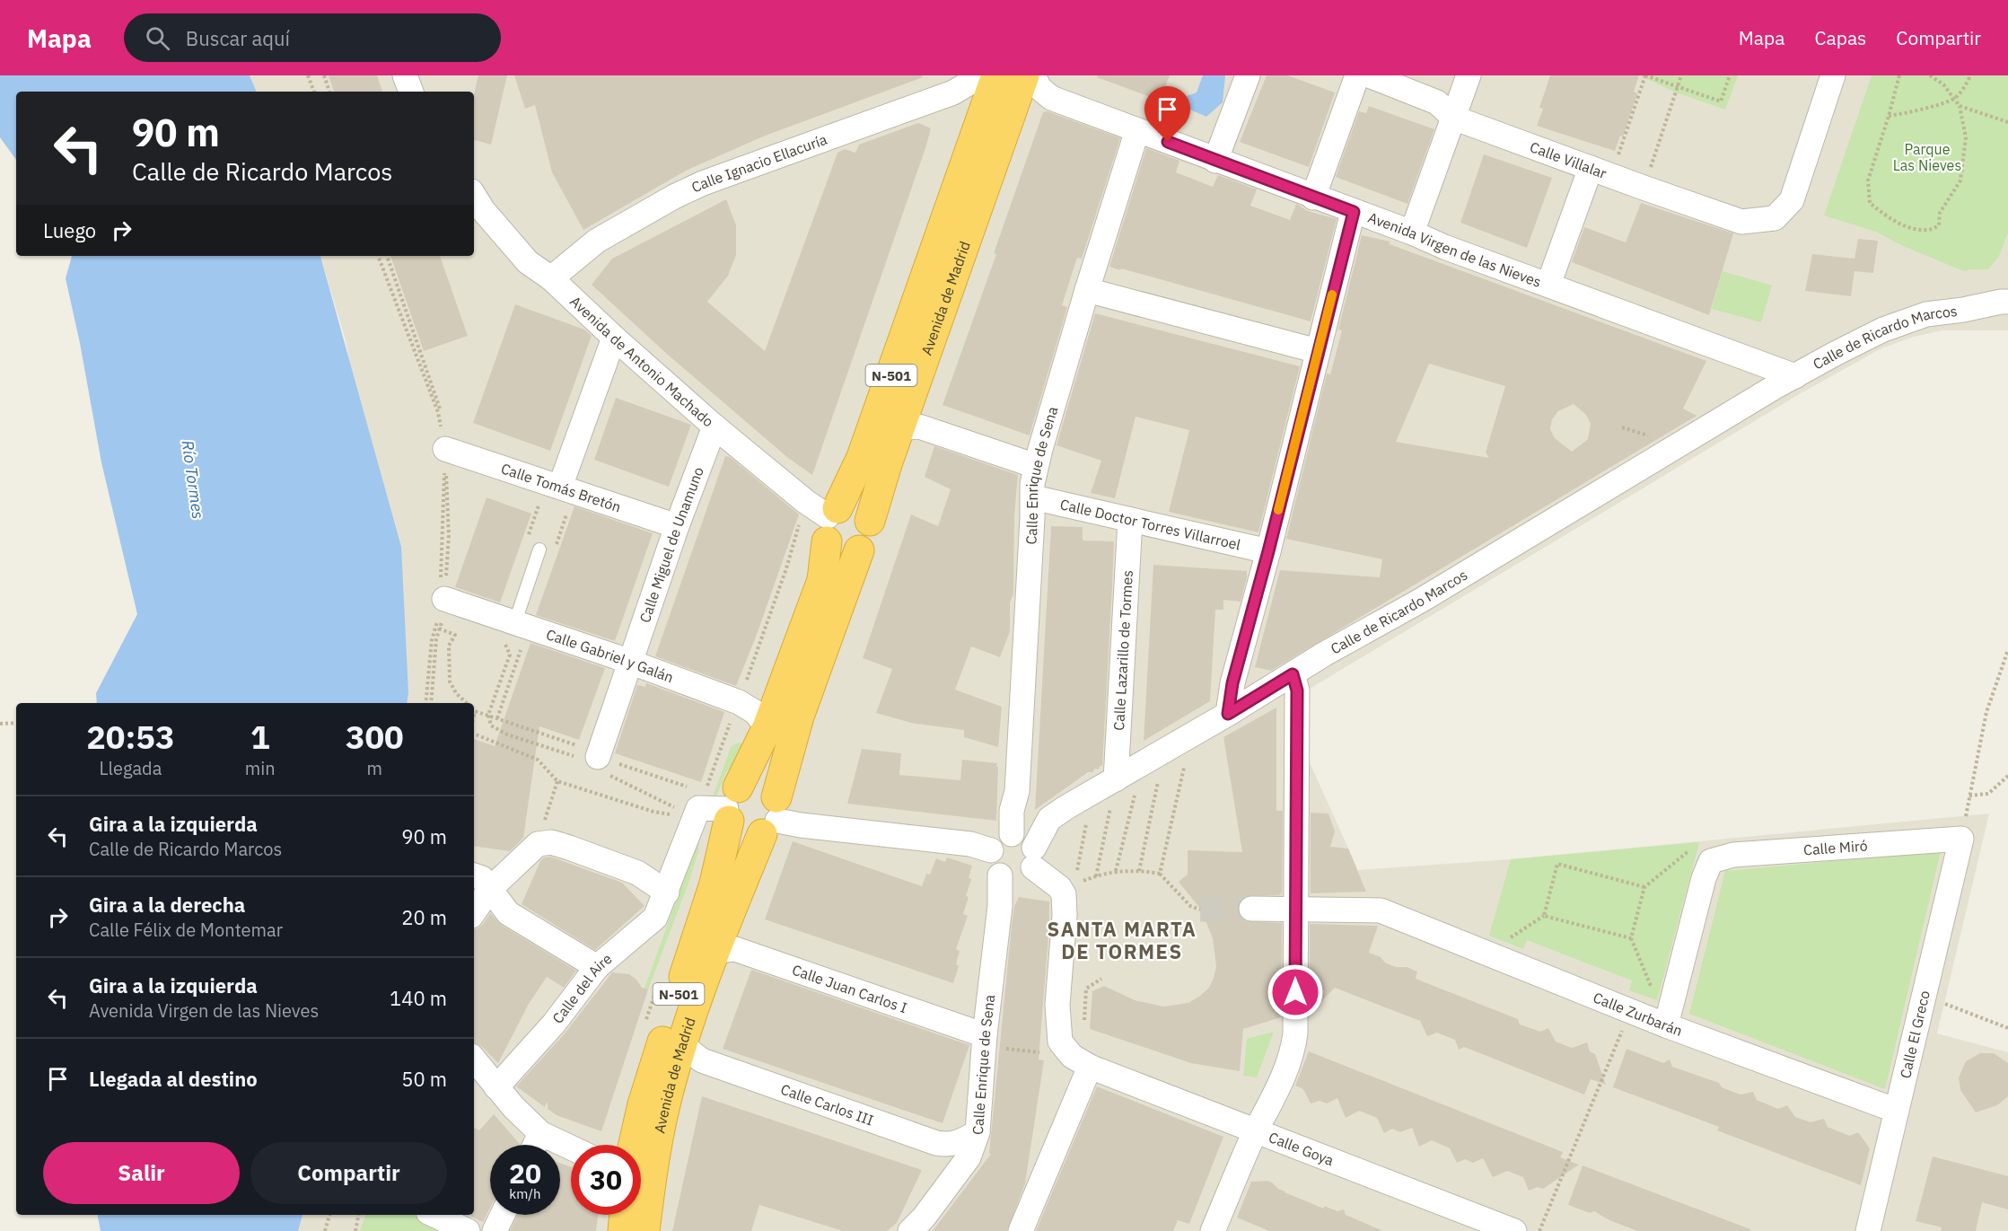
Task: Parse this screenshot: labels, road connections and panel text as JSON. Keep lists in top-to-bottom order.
{
  "streets": {
    "highway": ["Avenida de Madrid", "N-501"],
    "street": [
      "Calle Villalar",
      "Calle Ignacio Ellacuría",
      "Avenida Virgen de las Nieves",
      "Calle de Ricardo Marcos",
      "Avenida de Antonio Machado",
      "Calle Enrique de Sena",
      "Calle Tomás Bretón",
      "Calle Doctor Torres Villarroel",
      "Calle Miguel de Unamuno",
      "Calle Lazarillo de Tormes",
      "Calle Gabriel y Galán",
      "Calle Miró",
      "Calle Juan Carlos I",
      "Calle del Aire",
      "Calle Zurbarán",
      "Calle El Greco",
      "Calle Carlos III",
      "Calle Goya"
    ]
  },
  "crossings": [
    ["Calle Ignacio Ellacuría", "Avenida de Antonio Machado"],
    ["Avenida Virgen de las Nieves", "Avenida de Madrid"],
    ["Avenida Virgen de las Nieves", "Calle de Ricardo Marcos"],
    ["Avenida Virgen de las Nieves", "Calle Enrique de Sena"],
    ["Avenida de Madrid", "Avenida de Antonio Machado"],
    ["Avenida de Madrid", "N-501"],
    ["Avenida de Madrid", "Calle Gabriel y Galán"],
    ["Avenida de Madrid", "Calle Juan Carlos I"],
    ["Avenida de Madrid", "Calle del Aire"],
    ["Avenida de Madrid", "Calle Carlos III"],
    ["Calle de Ricardo Marcos", "Calle Lazarillo de Tormes"],
    ["Avenida de Antonio Machado", "N-501"],
    ["Avenida de Antonio Machado", "Calle Miguel de Unamuno"],
    ["Calle Enrique de Sena", "Calle Doctor Torres Villarroel"],
    ["Calle Enrique de Sena", "Calle Juan Carlos I"],
    ["Calle Enrique de Sena", "Calle Carlos III"],
    ["Calle Tomás Bretón", "Calle Miguel de Unamuno"],
    ["Calle Doctor Torres Villarroel", "Calle Lazarillo de Tormes"],
    ["Calle Miguel de Unamuno", "Calle Gabriel y Galán"],
    ["Calle Miró", "Calle El Greco"],
    ["Calle Zurbarán", "Calle El Greco"]
  ],
  "districts": ["SANTA MARTA DE TORMES"],
  "water": ["Río Tormes"],
  "parks": ["Parque Las Nieves"],
  "page": {
    "header": "Mapa",
    "search": "Buscar aquí",
    "nav": ["Mapa", "Capas", "Compartir"],
    "turn": ["90 m", "Calle de Ricardo Marcos"],
    "then": "Luego",
    "eta": [
      "20:53",
      "Llegada",
      "1",
      "min",
      "300",
      "m"
    ],
    "list": [
      {
        "name": "Gira a la izquierda",
        "note": "Calle de Ricardo Marcos",
        "value": "90 m"
      },
      {
        "name": "Gira a la derecha",
        "note": "Calle Félix de Montemar",
        "value": "20 m"
      },
      {
        "name": "Gira a la izquierda",
        "note": "Avenida Virgen de las Nieves",
        "value": "140 m"
      },
      {
        "name": "Llegada al destino",
        "value": "50 m"
      }
    ],
    "buttons": ["Salir", "Compartir"],
    "speed": "20 km/h",
    "limit": "30"
  }
}
